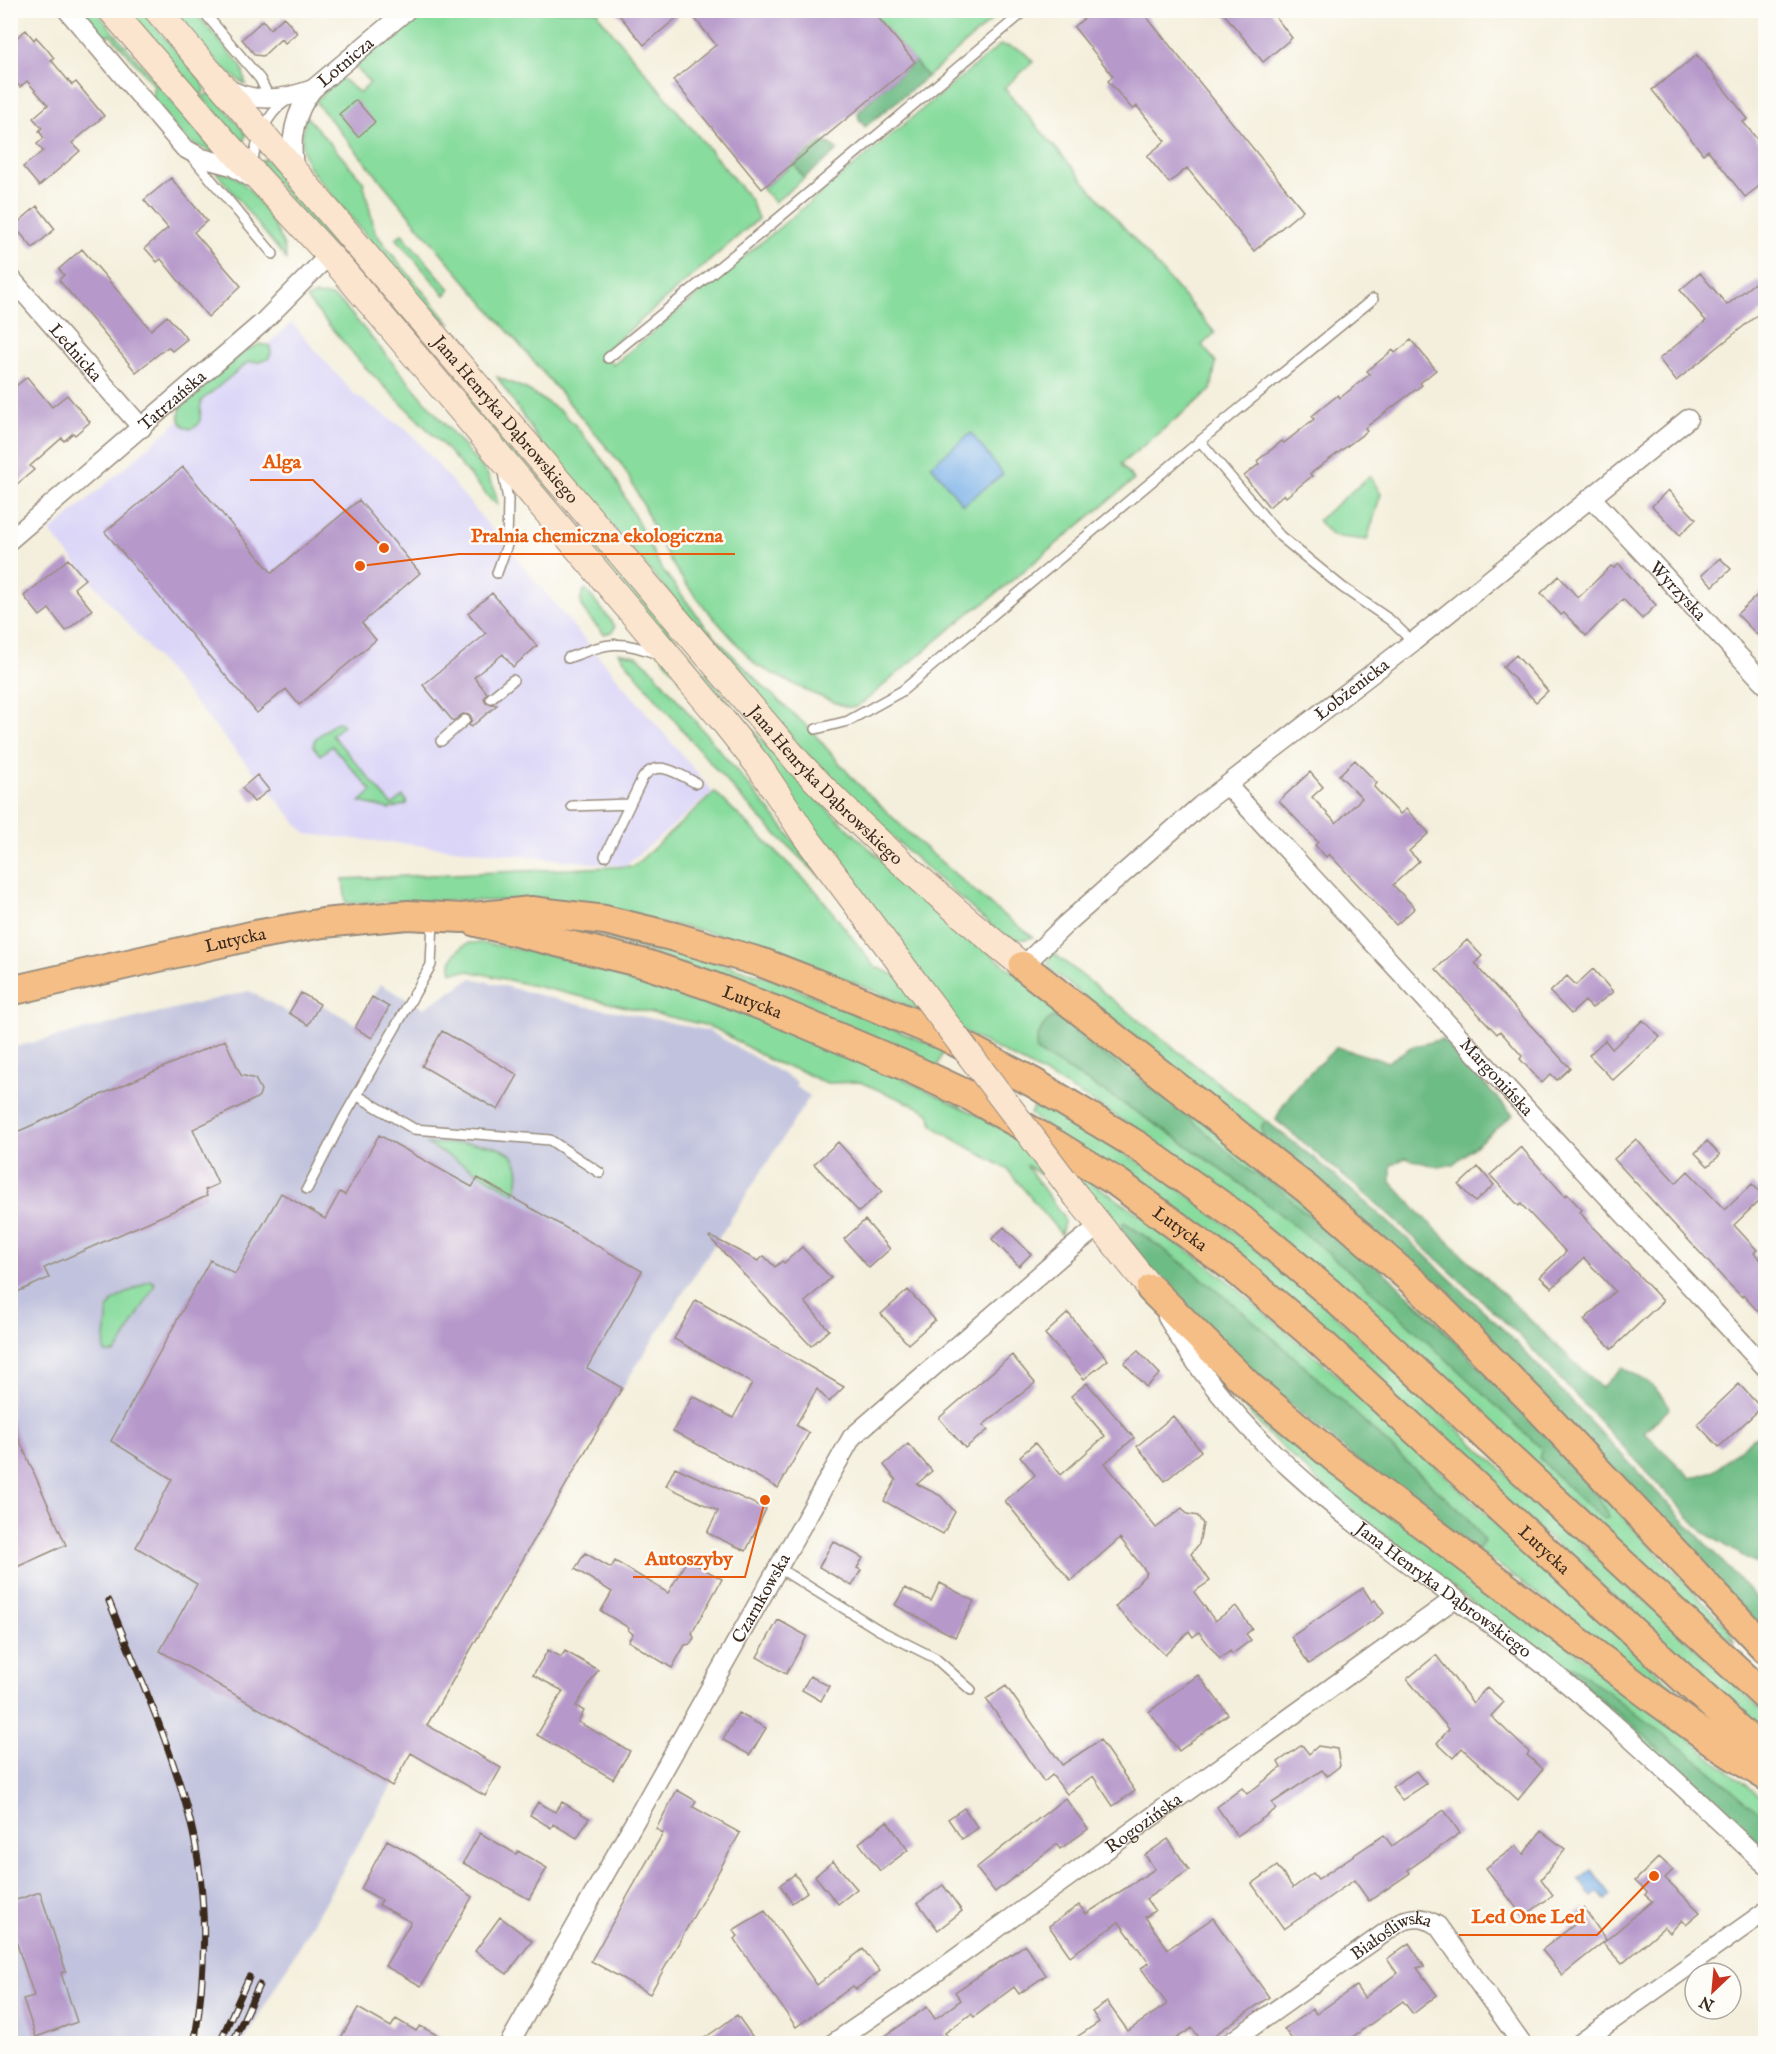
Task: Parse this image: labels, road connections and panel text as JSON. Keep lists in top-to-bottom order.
{
  "streets": {
    "main road": ["Jana Henryka Dąbrowskiego", "Lutycka"],
    "street": [
      "Lotnicza",
      "Lednicka",
      "Tatrzańska",
      "Wyrzyska",
      "Łobżenicka",
      "Margonińska",
      "Czarnkowska",
      "Rogozińska",
      "Białośliwska"
    ]
  },
  "crossings": [
    ["Lotnicza", "Jana Henryka Dąbrowskiego"],
    ["Lednicka", "Tatrzańska"],
    ["Tatrzańska", "Jana Henryka Dąbrowskiego"],
    ["Jana Henryka Dąbrowskiego", "Łobżenicka"],
    ["Jana Henryka Dąbrowskiego", "Czarnkowska"],
    ["Jana Henryka Dąbrowskiego", "Rogozińska"],
    ["Wyrzyska", "Łobżenicka"],
    ["Łobżenicka", "Margonińska"]
  ],
  "places": [
    "Alga",
    "Pralnia chemiczna ekologiczna",
    "Autoszyby",
    "Led One Led"
  ],
  "north": "bottom left"
}
